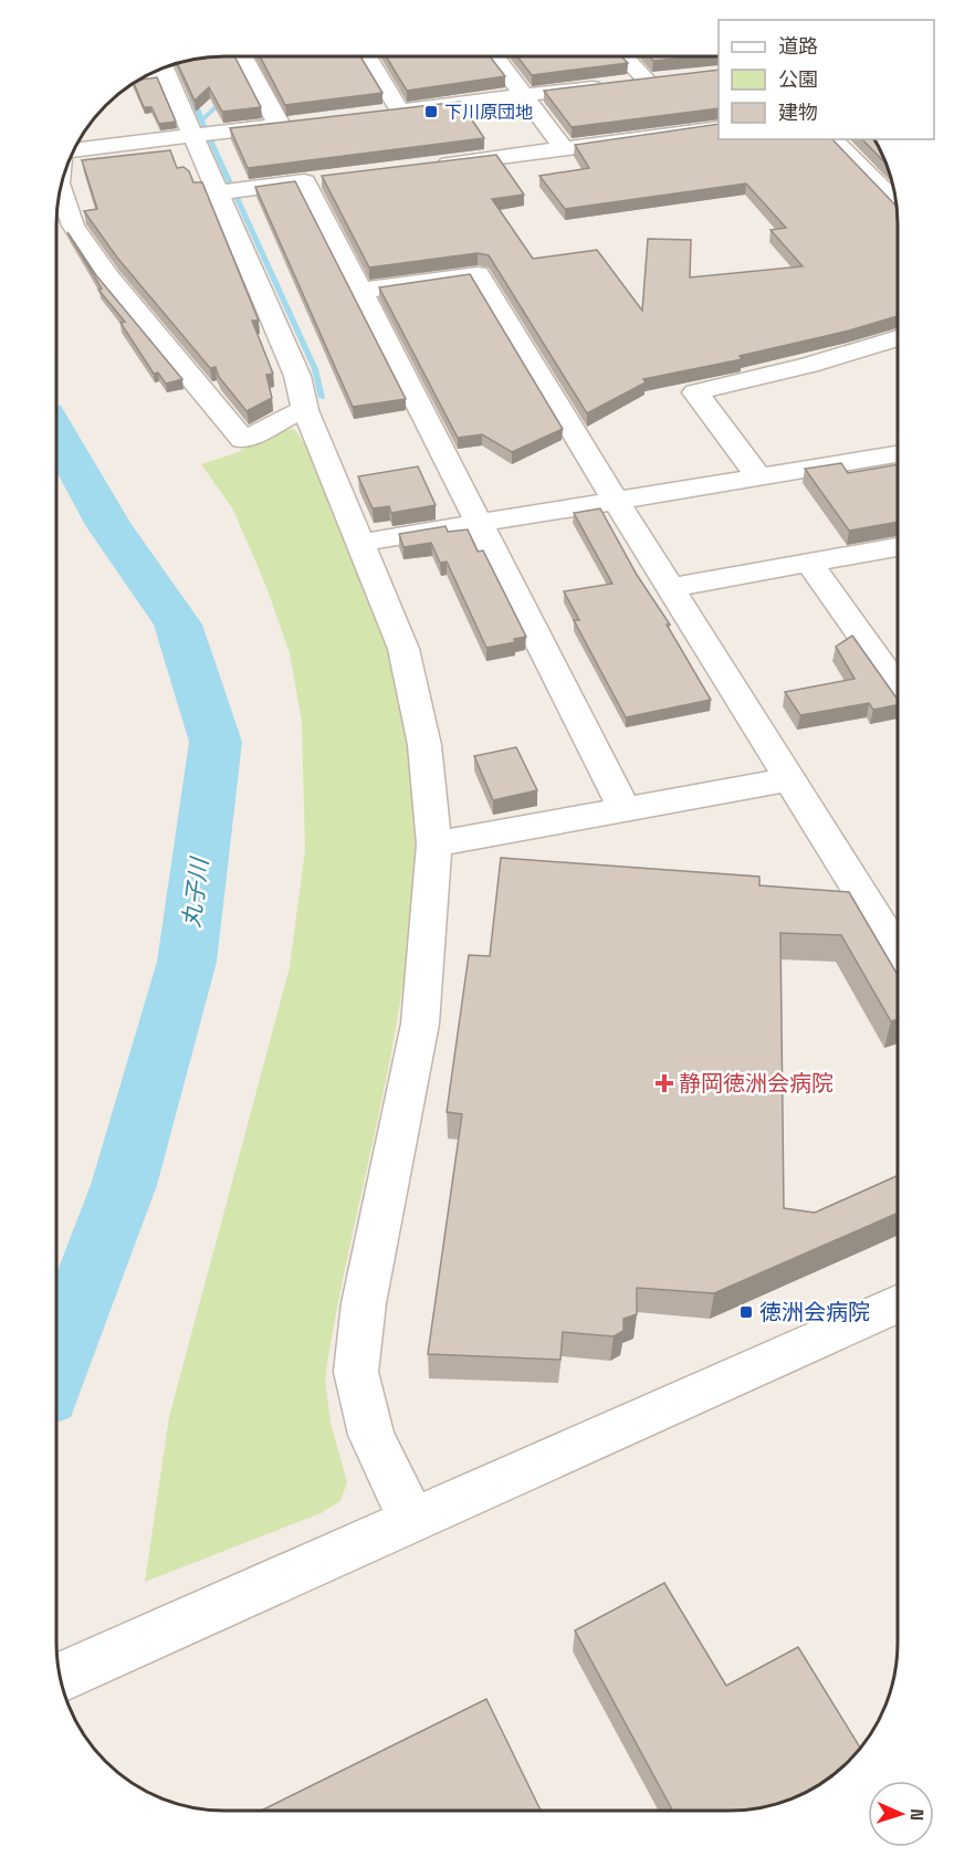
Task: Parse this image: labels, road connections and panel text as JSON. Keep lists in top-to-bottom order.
{
  "water": ["丸子川"],
  "places": {
    "transit": ["下川原団地", "徳洲会病院"],
    "health": ["静岡徳洲会病院"]
  },
  "legend": ["道路", "公園", "建物"],
  "north": "right"
}
